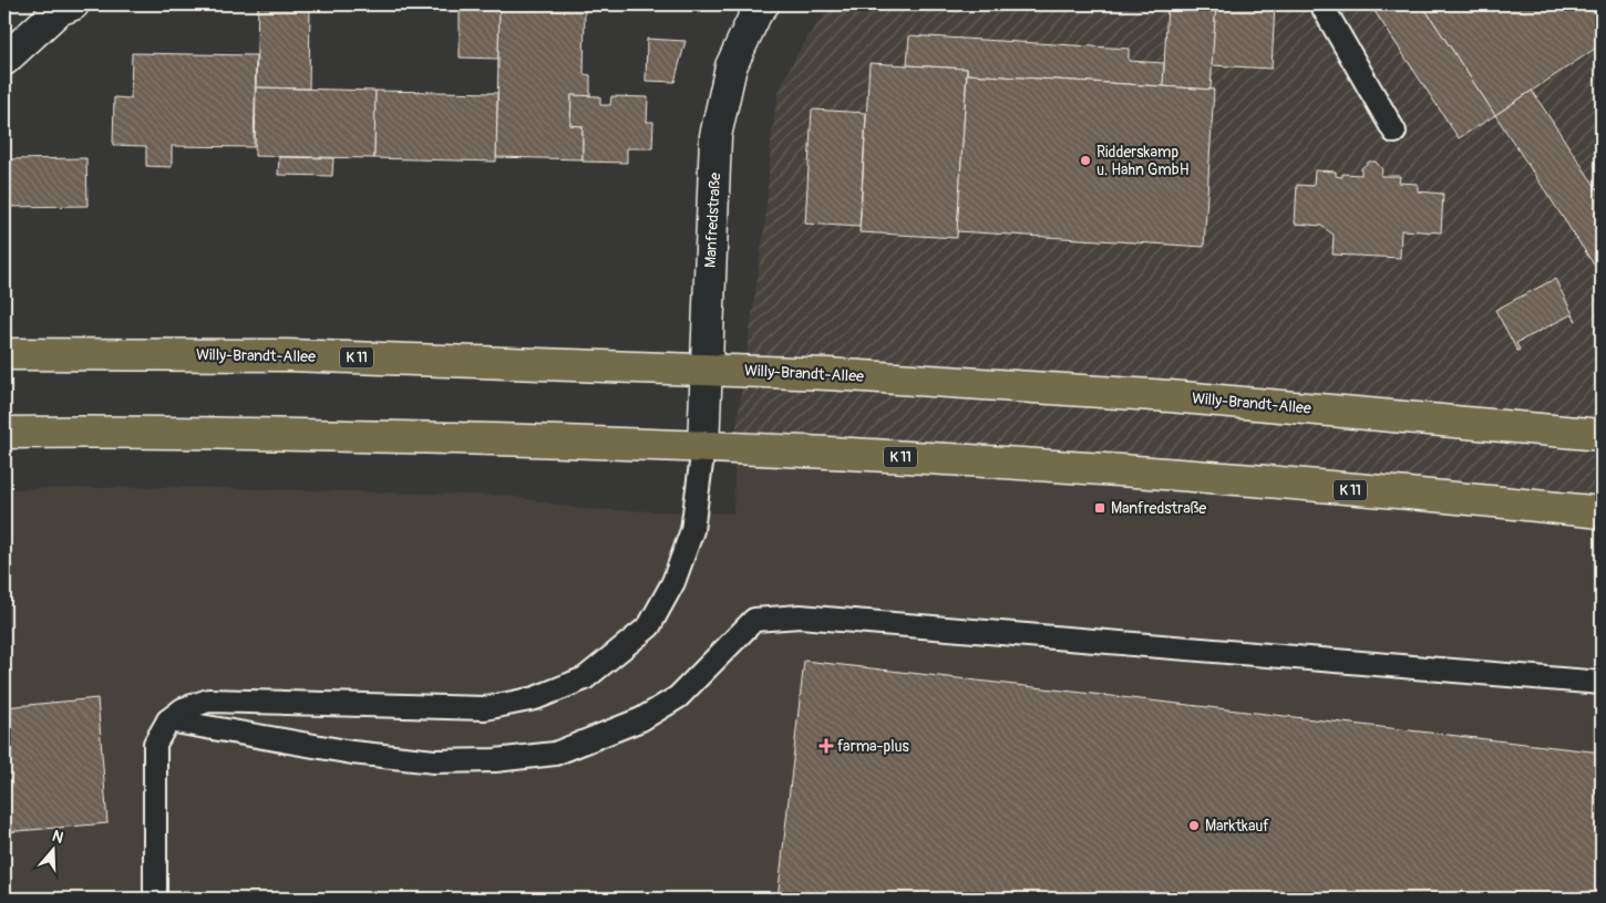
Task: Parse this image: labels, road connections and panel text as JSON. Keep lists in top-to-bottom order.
{
  "streets": {
    "main road": ["Willy-Brandt-Allee", "K 11"],
    "street": ["Manfredstraße"]
  },
  "crossings": [
    ["Manfredstraße", "Willy-Brandt-Allee"],
    ["Manfredstraße", "K 11"]
  ],
  "places": {
    "other": ["Ridderskamp u. Hahn GmbH", "Marktkauf"],
    "transit": ["Manfredstraße"],
    "health": ["farma-plus"]
  },
  "north": "top"
}
